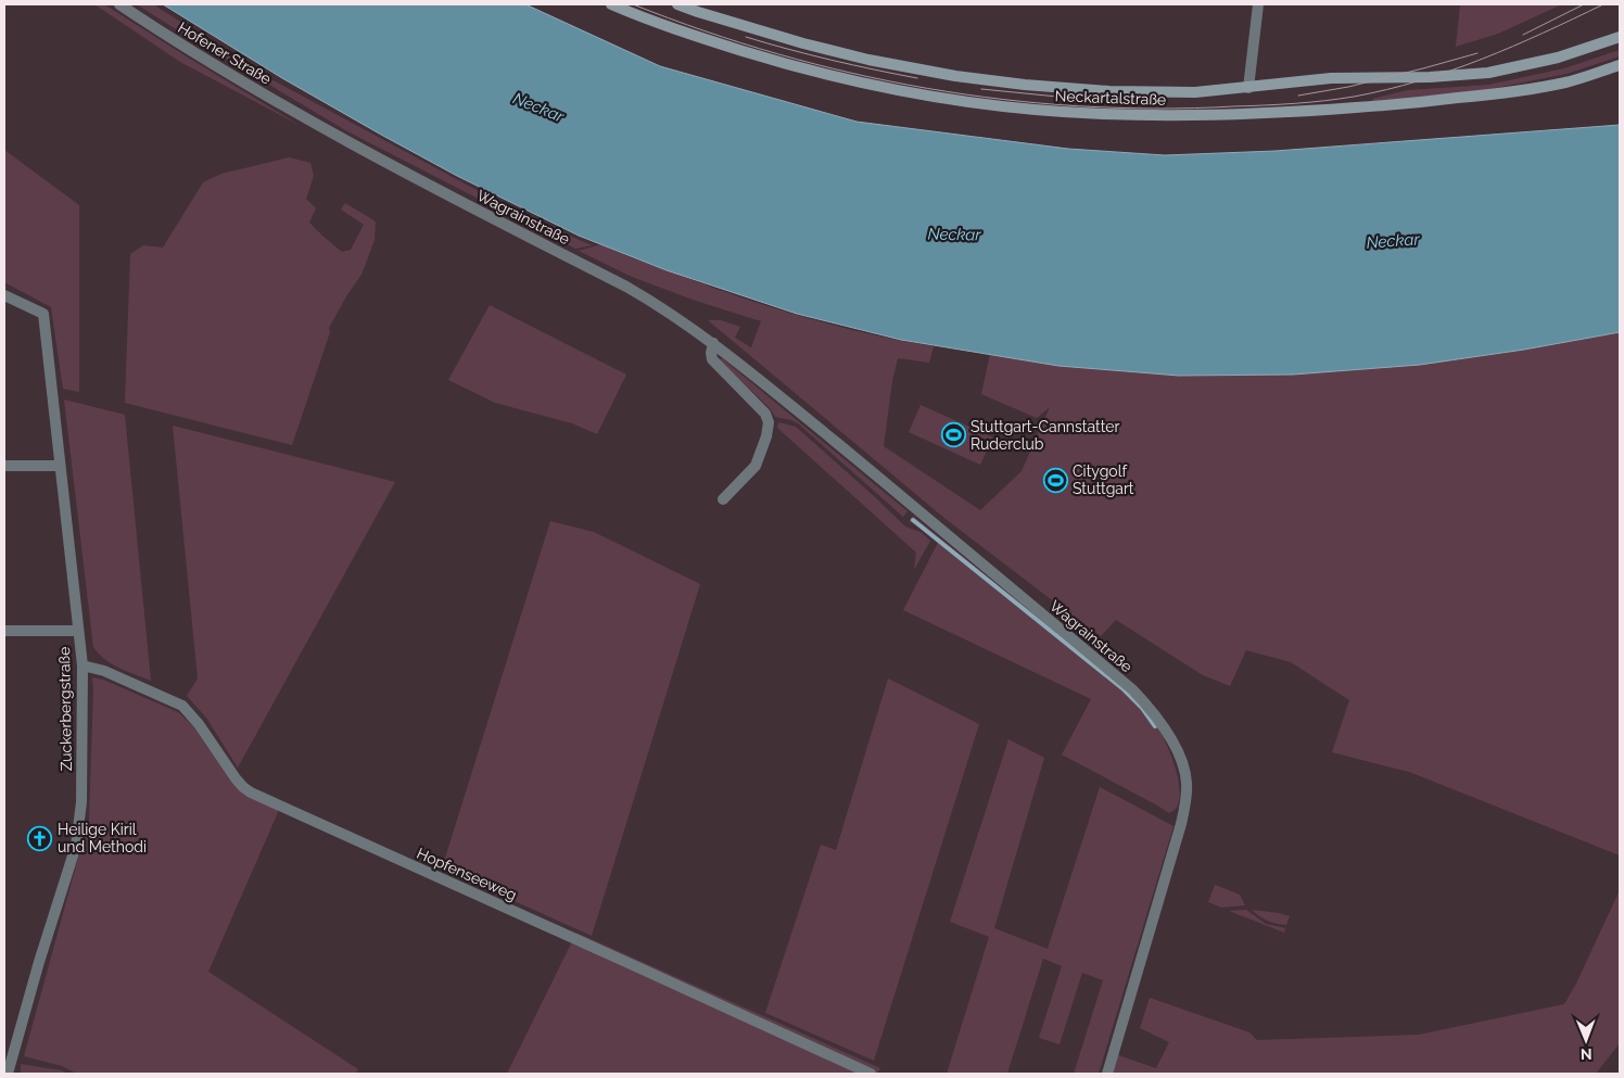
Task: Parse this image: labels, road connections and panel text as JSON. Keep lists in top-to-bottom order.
{
  "streets": {
    "main road": ["Neckartalstraße"],
    "street": [
      "Hofener Straße",
      "Wagrainstraße",
      "Zuckerbergstraße",
      "Hopfenseeweg"
    ]
  },
  "crossings": [
    ["Hofener Straße", "Wagrainstraße"],
    ["Zuckerbergstraße", "Hopfenseeweg"]
  ],
  "water": ["Neckar"],
  "places": {
    "sports": ["Stuttgart-Cannstatter Ruderclub", "Citygolf Stuttgart"],
    "church": ["Heilige Kiril und Methodi"]
  },
  "north": "bottom"
}
